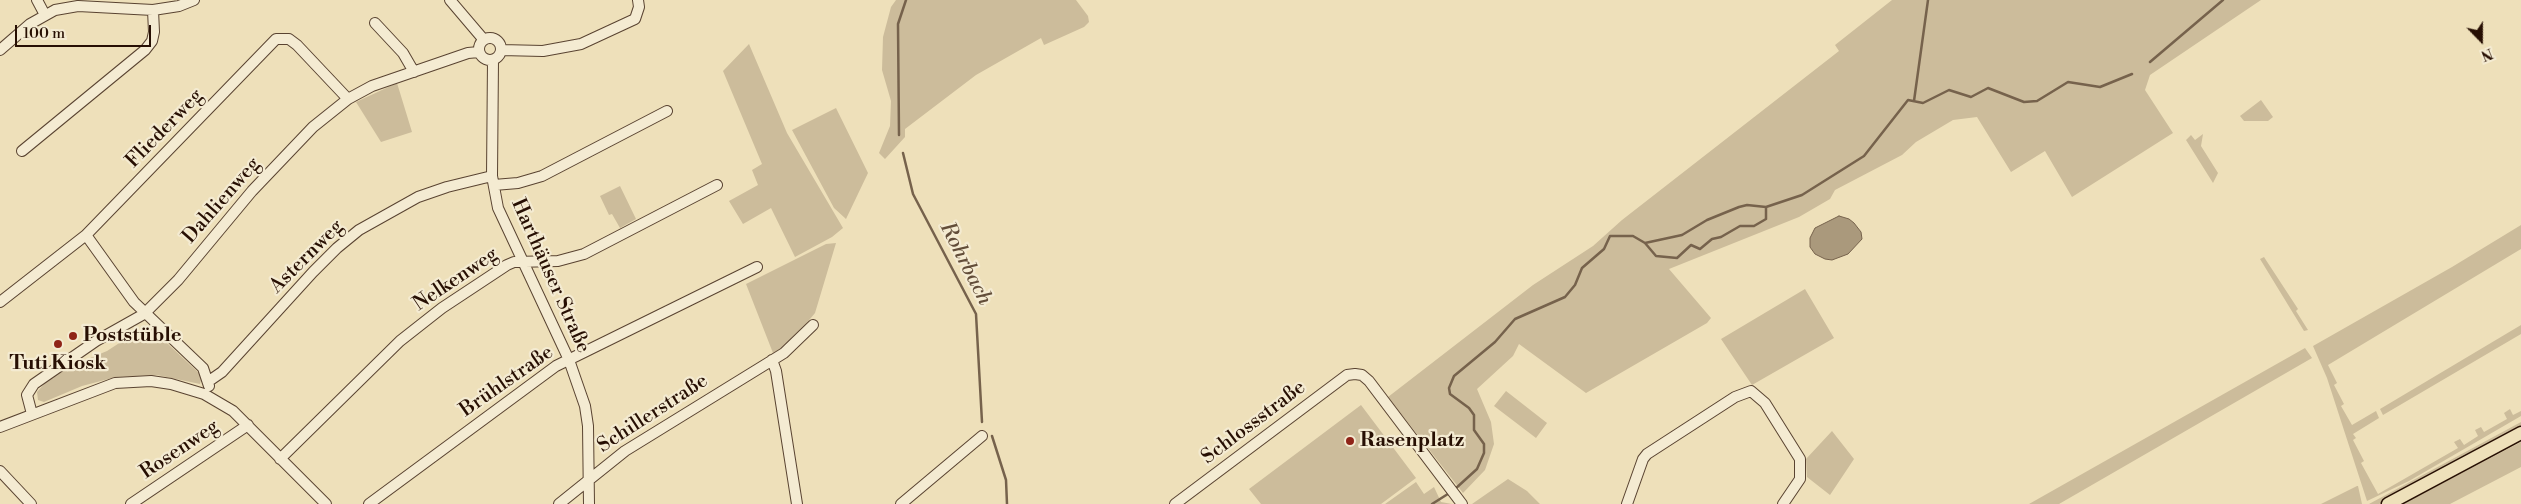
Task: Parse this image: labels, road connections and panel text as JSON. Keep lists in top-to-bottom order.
{
  "streets": {
    "street": [
      "Fliederweg",
      "Dahlienweg",
      "Asternweg",
      "Harthäuser Straße",
      "Nelkenweg",
      "Brühlstraße",
      "Schillerstraße",
      "Schlossstraße",
      "Rosenweg"
    ]
  },
  "crossings": [
    ["Fliederweg", "Dahlienweg"],
    ["Dahlienweg", "Harthäuser Straße"],
    ["Asternweg", "Harthäuser Straße"],
    ["Harthäuser Straße", "Nelkenweg"],
    ["Harthäuser Straße", "Brühlstraße"],
    ["Harthäuser Straße", "Schillerstraße"]
  ],
  "water": ["Rohrbach"],
  "places": ["Poststüble", "Tuti Kiosk", "Rasenplatz"],
  "scale_bar": "100 m",
  "north": "bottom"
}
